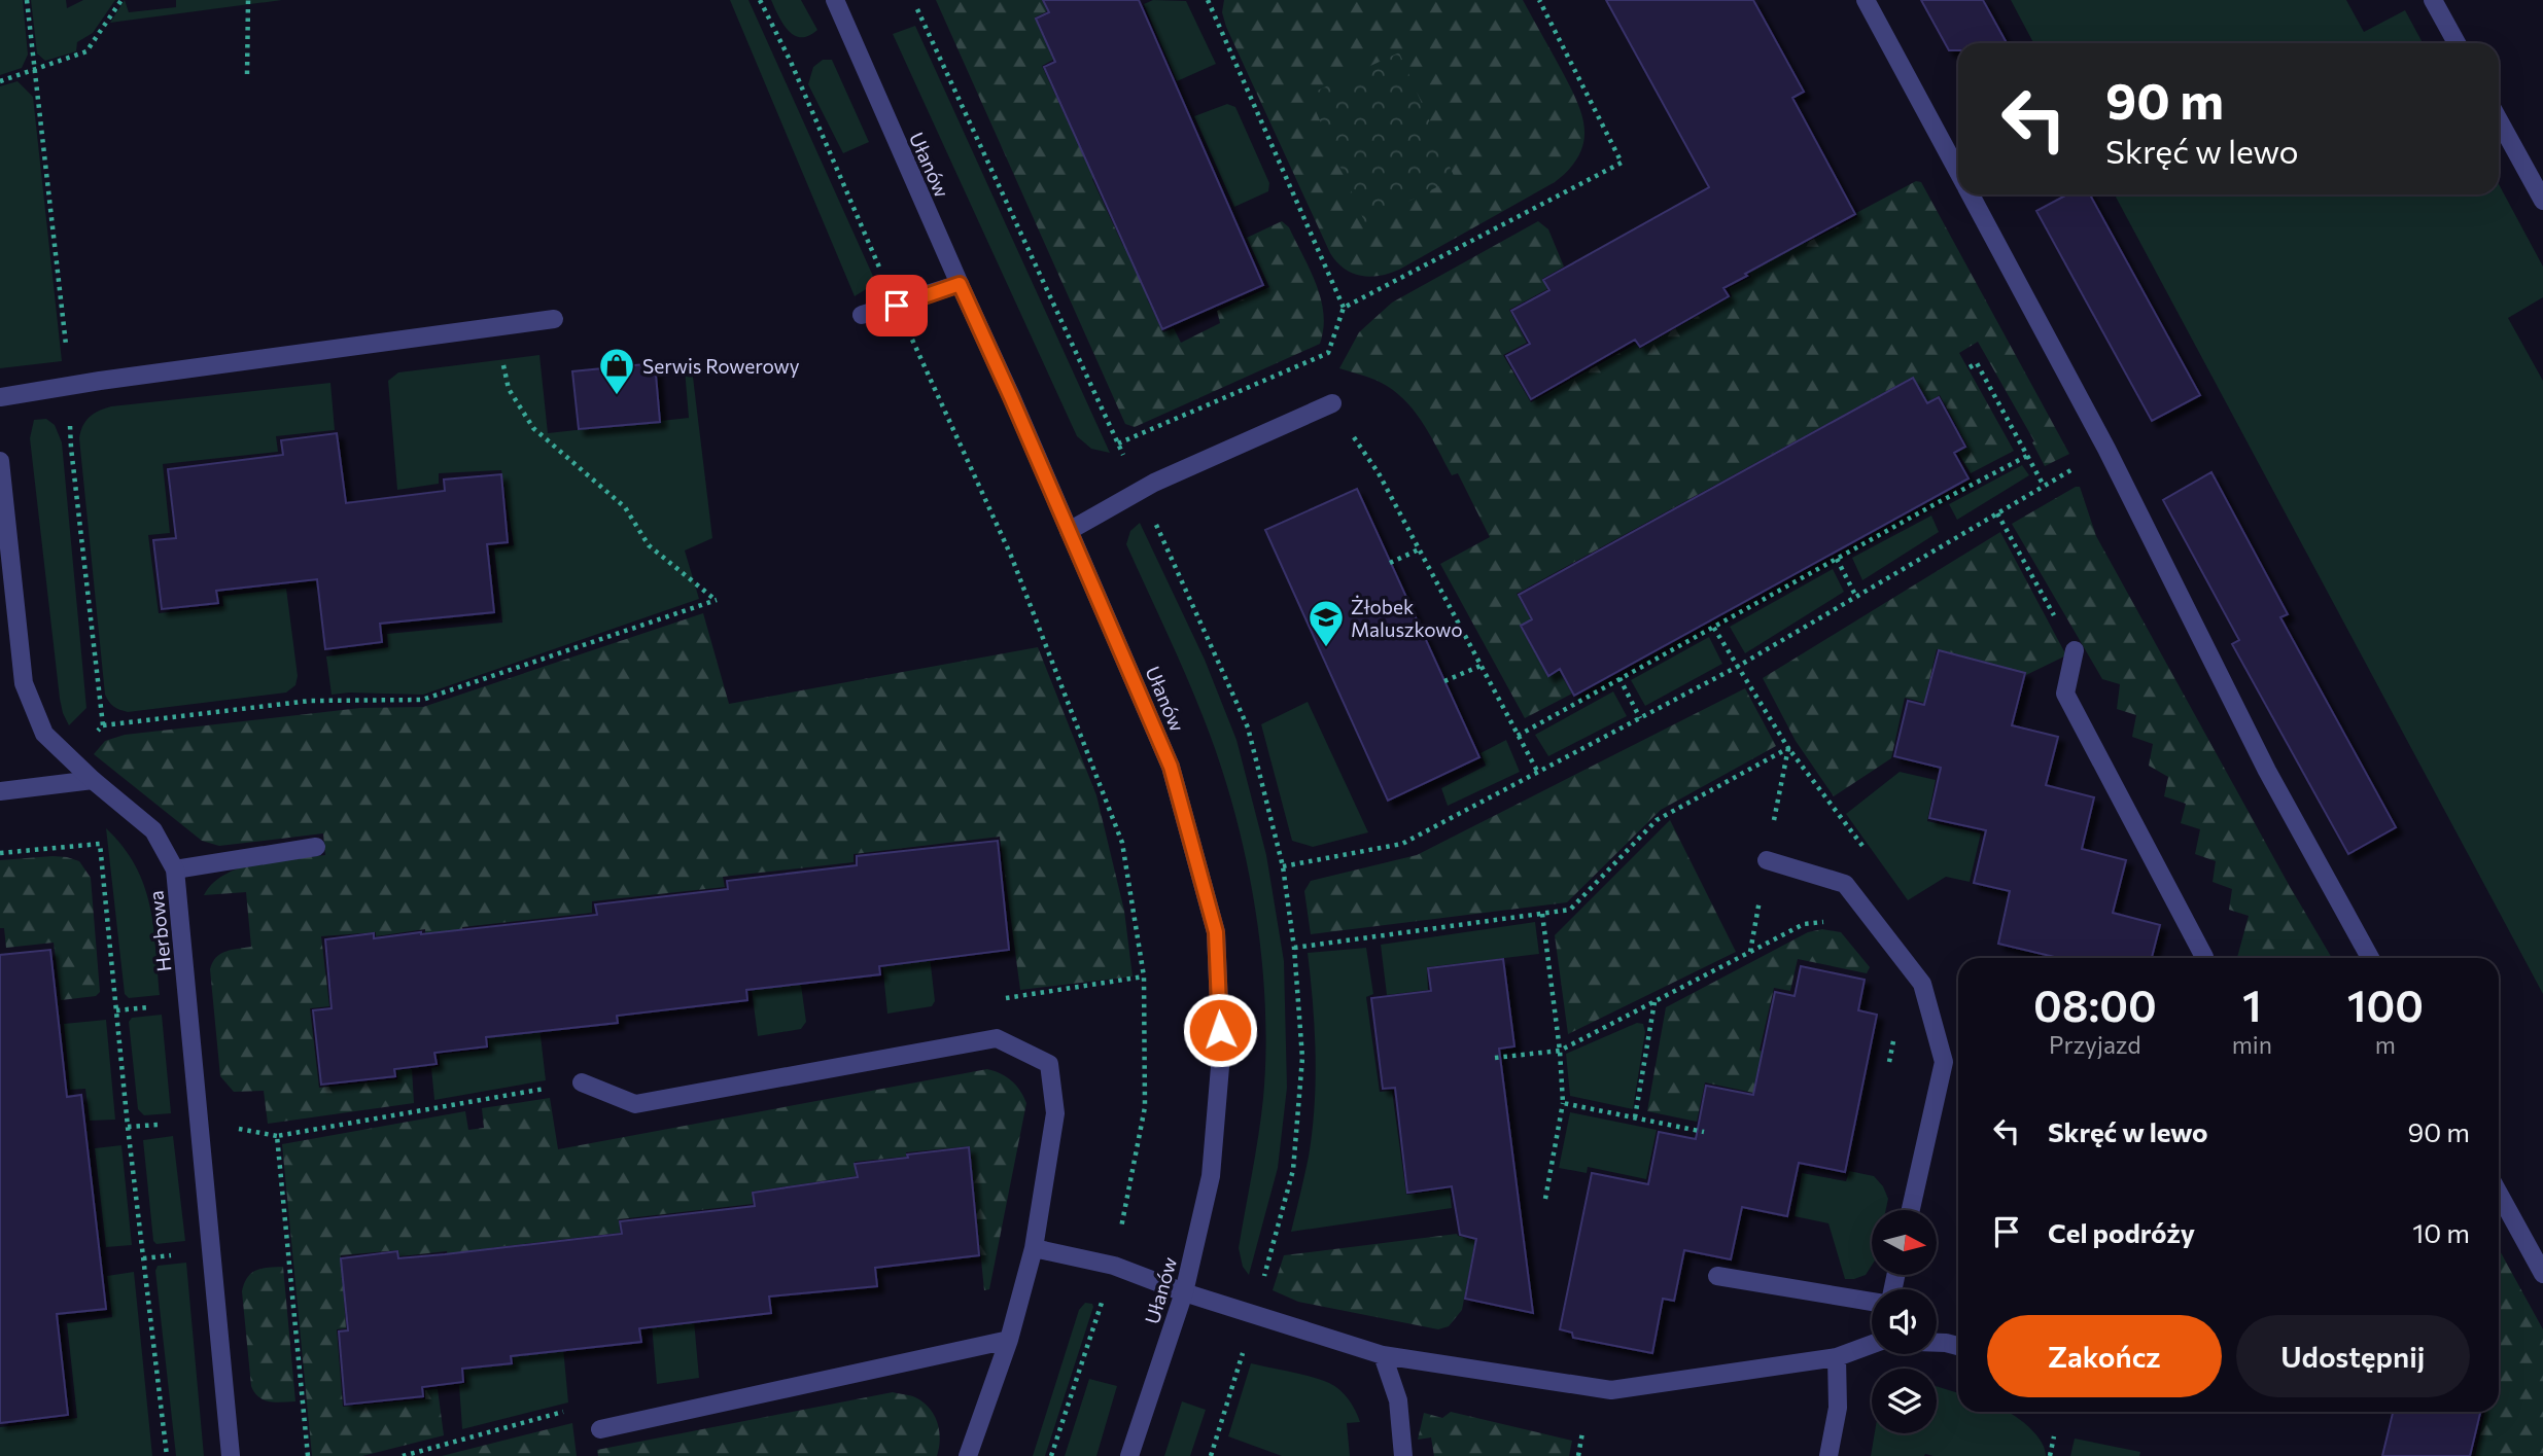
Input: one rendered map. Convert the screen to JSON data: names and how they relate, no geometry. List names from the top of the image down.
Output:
{
  "streets": {
    "street": ["Ułanów", "Herbowa"]
  },
  "places": {
    "shop": ["Serwis Rowerowy"],
    "school or university": ["Żłobek Maluszkowo"]
  },
  "north": "right",
  "page": {
    "turn": ["90 m", "Skręć w lewo"],
    "eta": [
      "08:00",
      "Przyjazd",
      "1",
      "min",
      "100",
      "m"
    ],
    "list": [
      {
        "name": "Skręć w lewo",
        "value": "90 m"
      },
      {
        "name": "Cel podróży",
        "value": "10 m"
      }
    ],
    "buttons": ["Zakończ", "Udostępnij"]
  }
}
